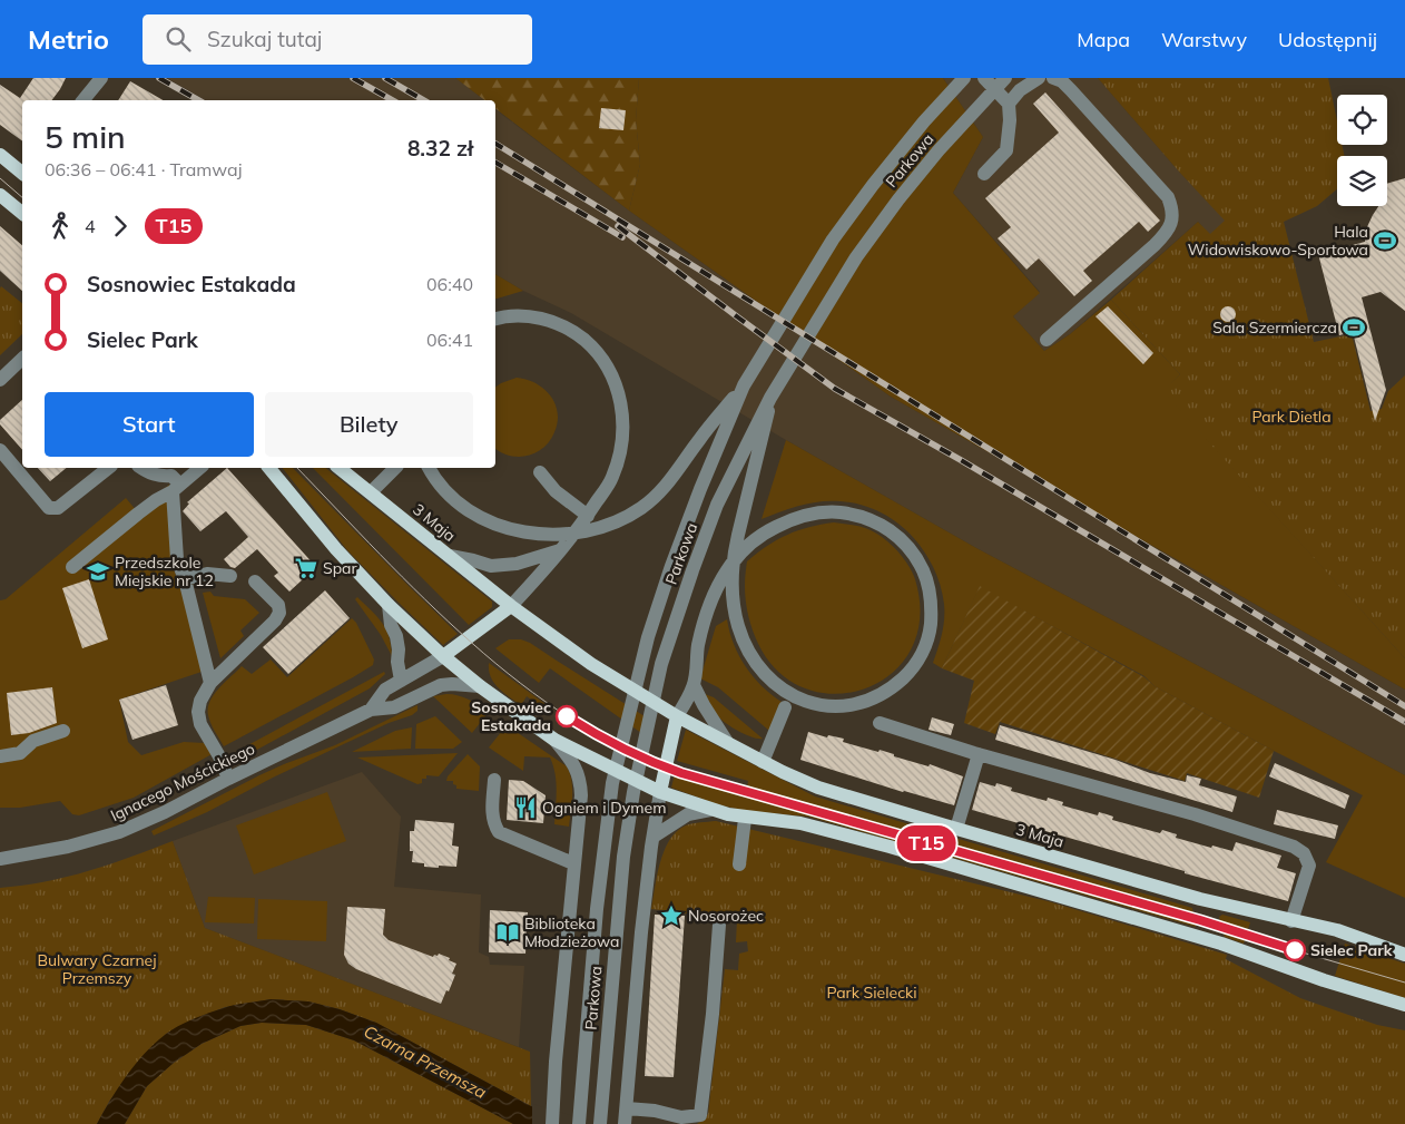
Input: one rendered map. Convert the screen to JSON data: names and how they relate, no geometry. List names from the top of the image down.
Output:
{
  "streets": {
    "main road": ["3 Maja"],
    "street": ["Parkowa", "Ignacego Mościckiego"]
  },
  "water": ["Czarna Przemsza"],
  "parks": ["Park Dietla", "Bulwary Czarnej Przemszy", "Park Sielecki"],
  "places": {
    "sports": ["Hala Widowiskowo-Sportowa", "Sala Szermiercza"],
    "supermarket": ["Spar"],
    "school or university": ["Przedszkole Miejskie nr 12"],
    "other": ["Sosnowiec Estakada", "Sielec Park"],
    "restaurant": ["Ogniem i Dymem"],
    "place": ["Nosorożec"],
    "library": ["Biblioteka Młodzieżowa"]
  },
  "lines": ["tram line T15"],
  "page": {
    "header": "Metrio",
    "search": "Szukaj tutaj",
    "nav": ["Mapa", "Warstwy", "Udostępnij"],
    "on_map": "T15",
    "heading": ["5 min", "06:36 – 06:41 · Tramwaj", "8.32 zł"],
    "legs": ["4", "T15"],
    "list": [
      {
        "name": "Sosnowiec Estakada",
        "value": "06:40"
      },
      {
        "name": "Sielec Park",
        "value": "06:41"
      }
    ],
    "buttons": ["Start", "Bilety"]
  }
}
